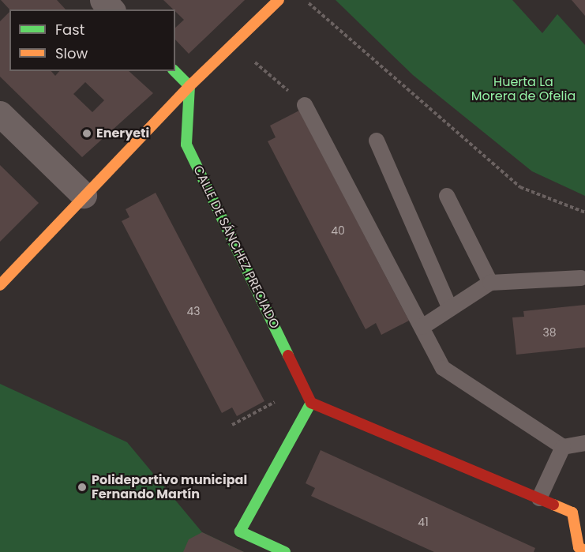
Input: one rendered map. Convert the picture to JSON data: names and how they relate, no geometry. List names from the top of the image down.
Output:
{
  "streets": {
    "street": ["CALLE DE SÁNCHEZ PRECIADO"]
  },
  "parks": ["Huerta La Morera de Ofelia"],
  "places": ["Eneryeti", "Polideportivo municipal Fernando Martín"],
  "house_numbers": [
    "40",
    "43",
    "38",
    "41"
  ],
  "legend": ["Fast", "Slow"]
}
